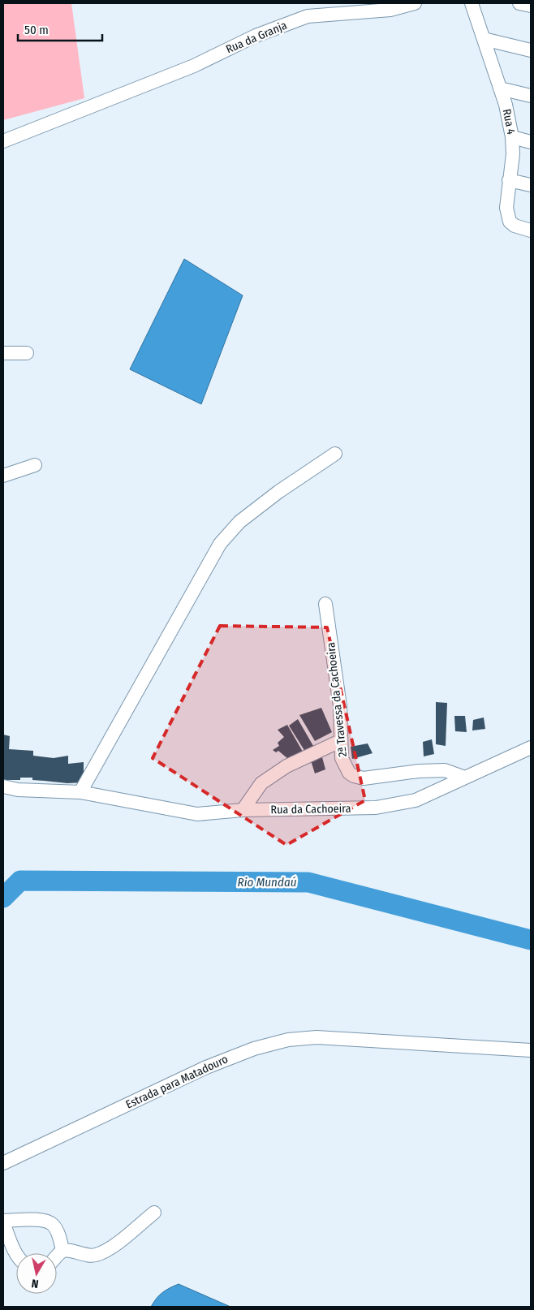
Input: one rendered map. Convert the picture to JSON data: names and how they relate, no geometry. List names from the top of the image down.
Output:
{
  "streets": {
    "street": [
      "Rua da Granja",
      "Rua 4",
      "2ª Travessa da Cachoeira",
      "Rua da Cachoeira",
      "Estrada para Matadouro"
    ]
  },
  "crossings": [
    ["2ª Travessa da Cachoeira", "Rua da Cachoeira"]
  ],
  "water": ["Rio Mundaú"],
  "scale_bar": "50 m",
  "north": "bottom"
}
